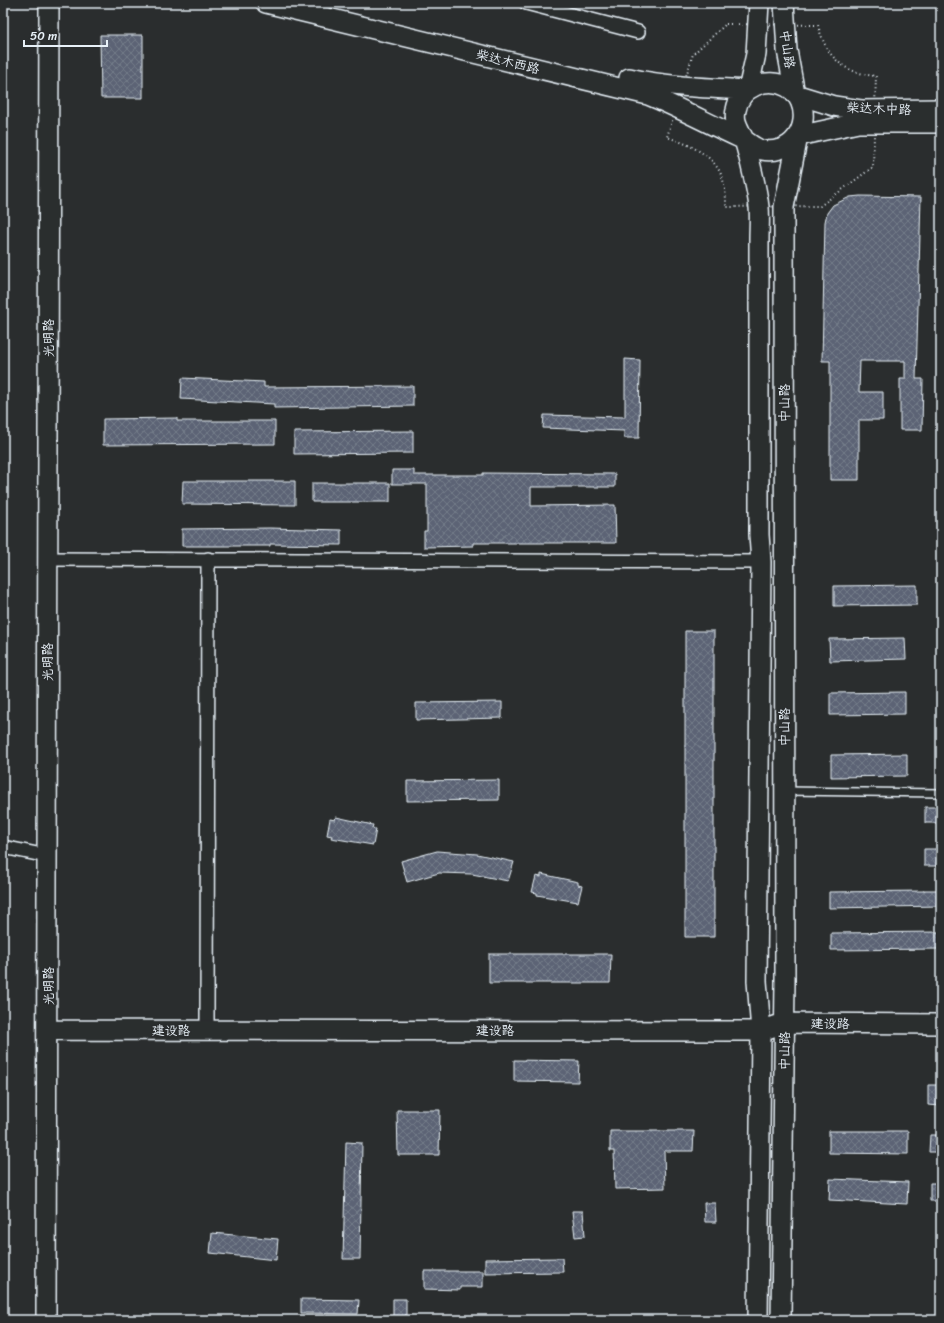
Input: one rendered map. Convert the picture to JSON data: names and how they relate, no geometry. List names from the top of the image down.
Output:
{
  "streets": {
    "main road": [
      "中山路",
      "柴达木西路",
      "柴达木中路",
      "光明路",
      "建设路"
    ]
  },
  "crossings": [
    ["中山路", "柴达木西路"],
    ["中山路", "柴达木中路"],
    ["中山路", "建设路"],
    ["柴达木西路", "柴达木中路"],
    ["光明路", "建设路"]
  ],
  "scale_bar": "50 m"
}
